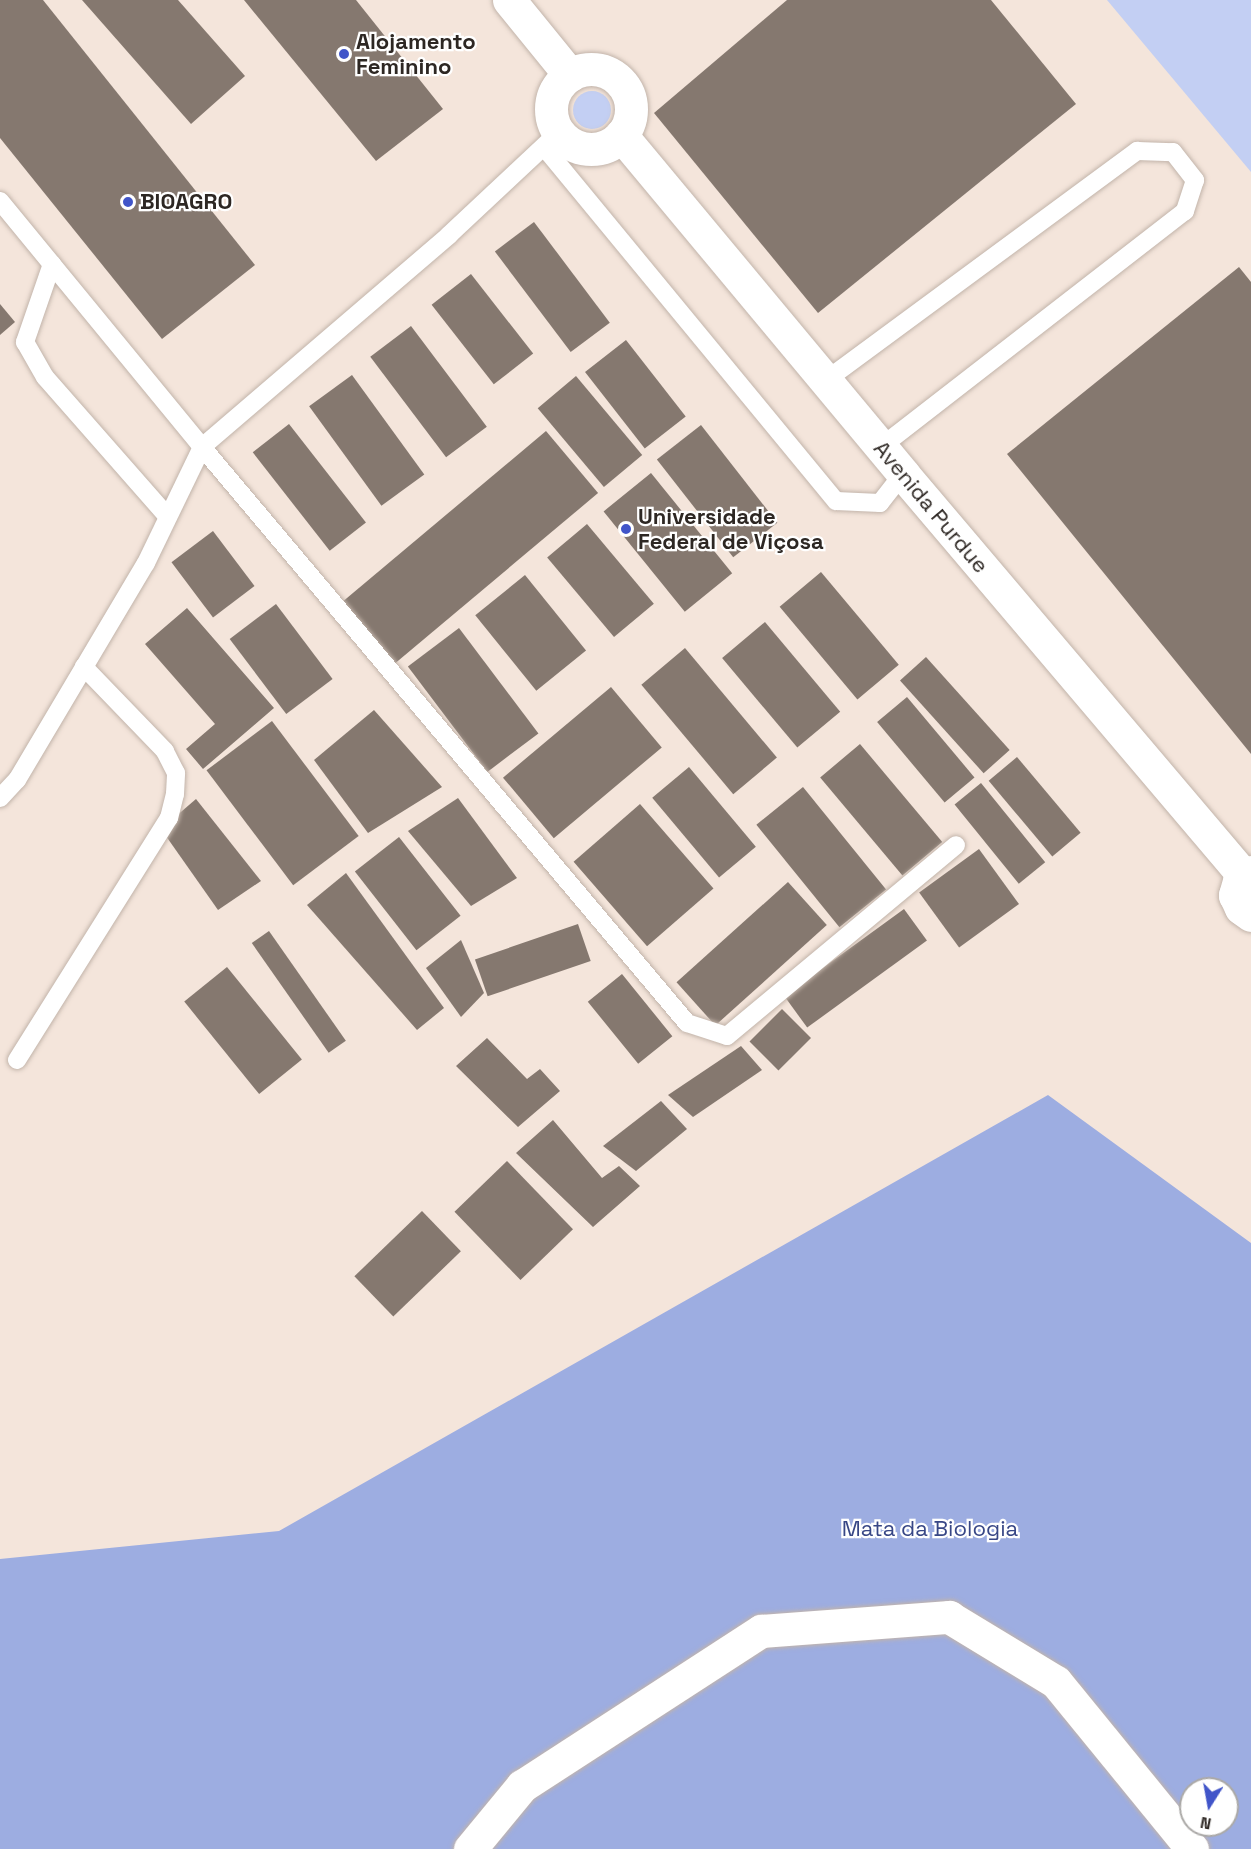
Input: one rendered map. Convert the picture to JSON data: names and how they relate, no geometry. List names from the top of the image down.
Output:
{
  "streets": {
    "street": ["Avenida Purdue"]
  },
  "parks": ["Mata da Biologia"],
  "places": ["Alojamento Feminino", "BIOAGRO", "Universidade Federal de Viçosa"],
  "north": "bottom"
}
